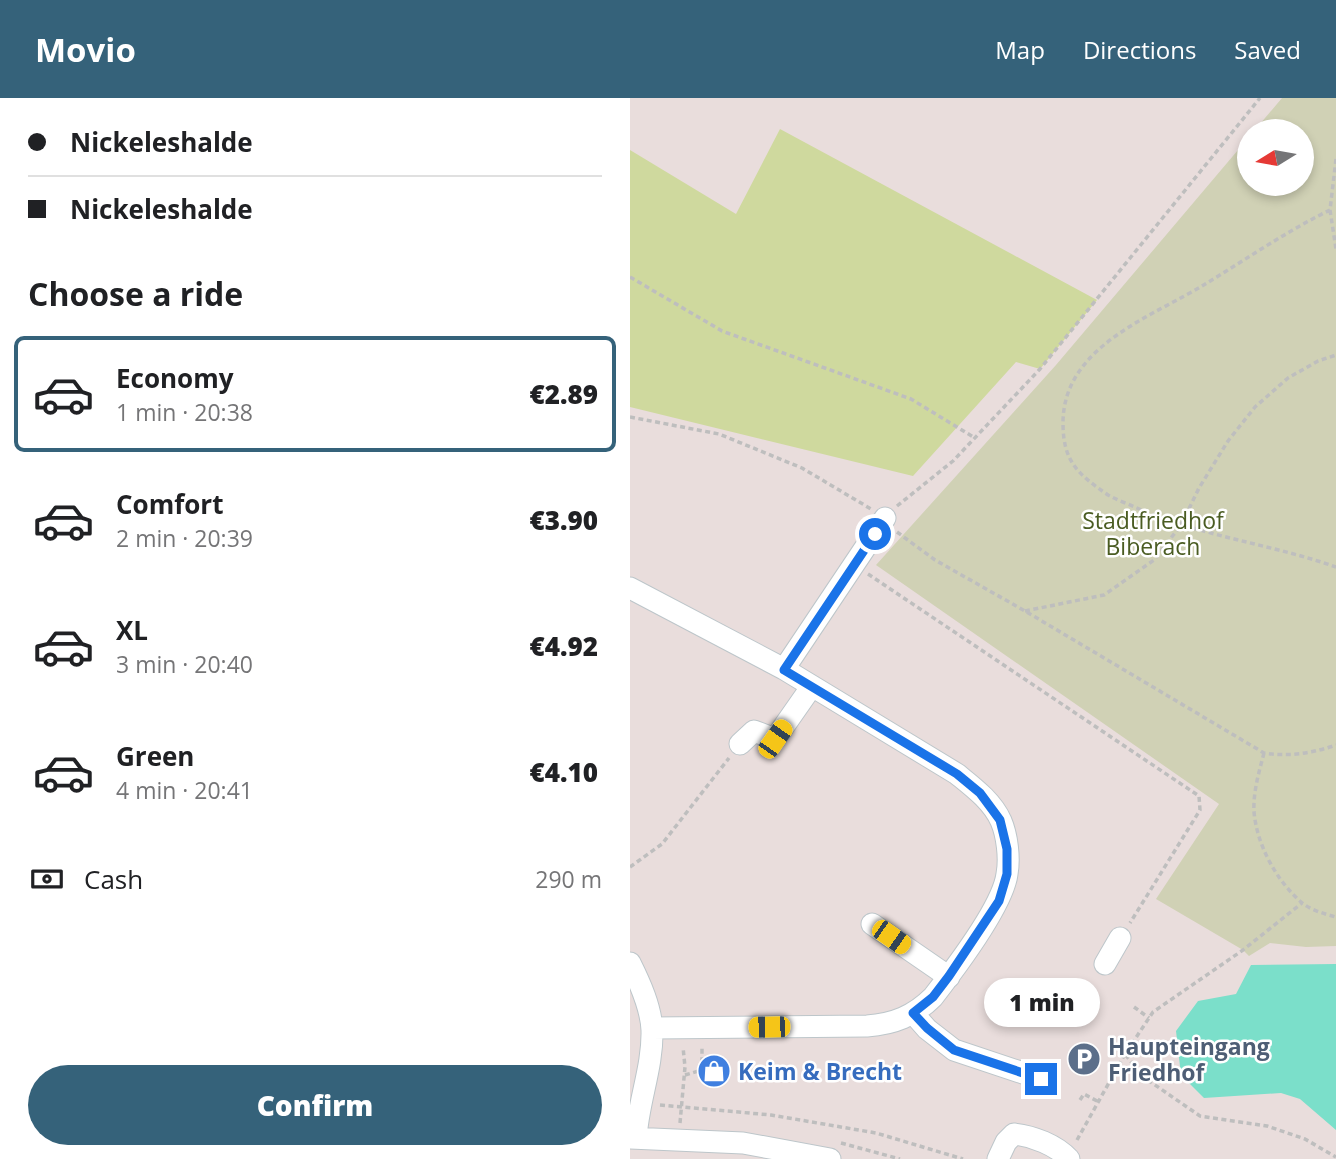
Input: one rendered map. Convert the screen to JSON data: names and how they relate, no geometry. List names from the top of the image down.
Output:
{
  "parks": ["Stadtfriedhof Biberach"],
  "places": {
    "parking": ["Haupteingang Friedhof"],
    "shop": ["Keim & Brecht"]
  },
  "north": "left",
  "page": {
    "header": "Movio",
    "nav": ["Map", "Directions", "Saved"],
    "banner": ["Nickeleshalde", "Nickeleshalde"],
    "heading": "Choose a ride",
    "list": [
      {
        "name": "Economy",
        "note": "1 min · 20:38",
        "value": "€2.89"
      },
      {
        "name": "Comfort",
        "note": "2 min · 20:39",
        "value": "€3.90"
      },
      {
        "name": "XL",
        "note": "3 min · 20:40",
        "value": "€4.92"
      },
      {
        "name": "Green",
        "note": "4 min · 20:41",
        "value": "€4.10"
      }
    ],
    "pay": ["Cash", "290 m"],
    "bubble": "1 min",
    "buttons": "Confirm"
  }
}
